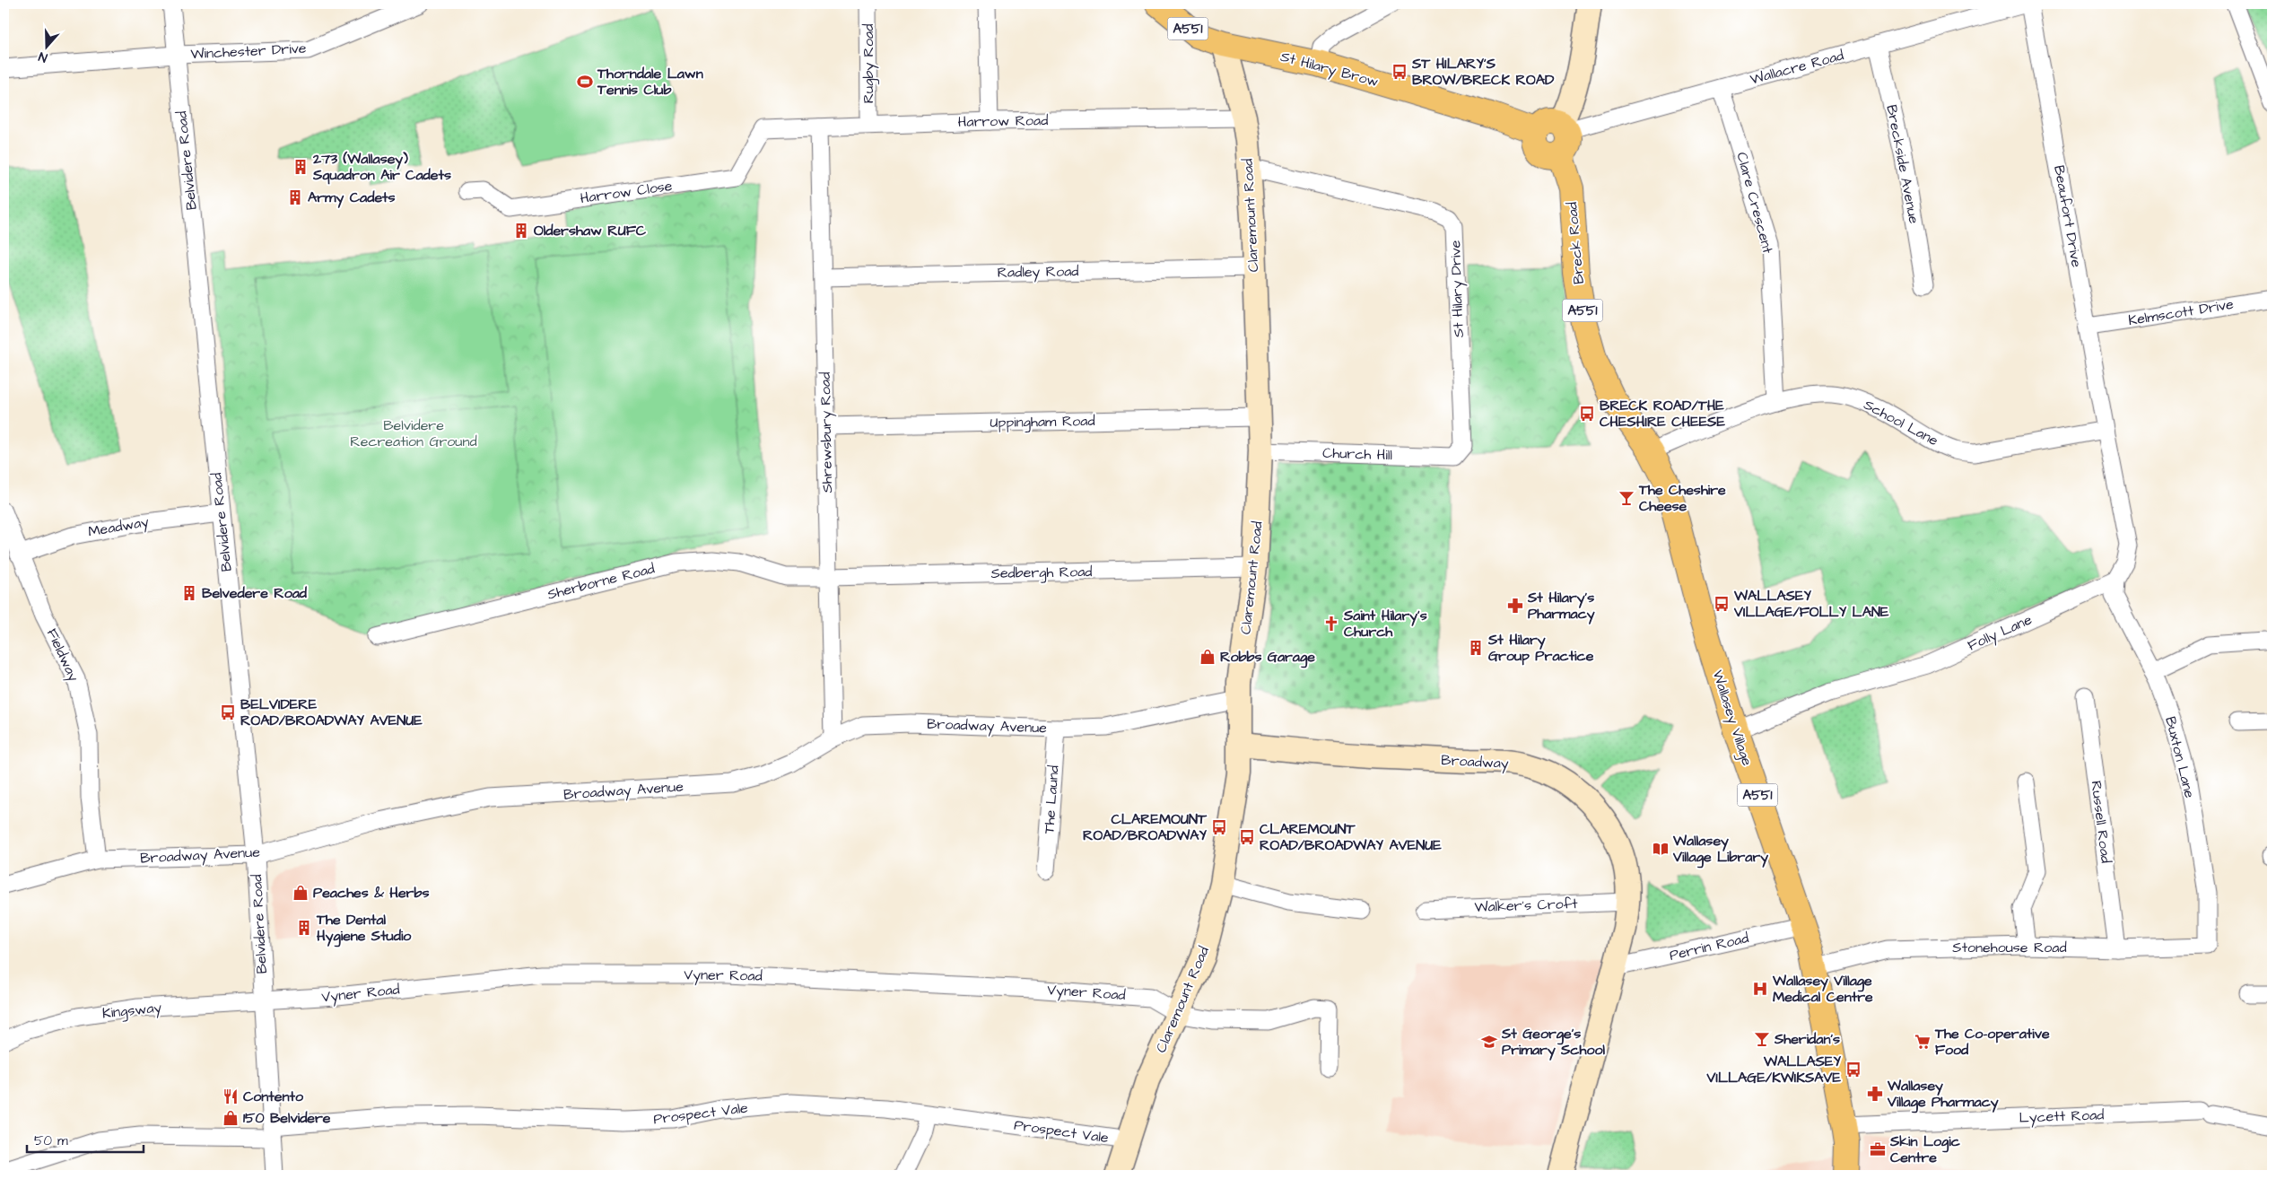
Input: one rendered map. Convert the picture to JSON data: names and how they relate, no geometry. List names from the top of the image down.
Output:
{
  "streets": {
    "main road": [
      "A551",
      "St Hilary Brow",
      "Breck Road",
      "Wallasey Village"
    ],
    "street": [
      "Winchester Drive",
      "Rugby Road",
      "Wallacre Road",
      "Harrow Road",
      "Belvidere Road",
      "Breckside Avenue",
      "Harrow Close",
      "Clare Crescent",
      "Claremount Road",
      "Beaufort Drive",
      "Radley Road",
      "St Hilary Drive",
      "Kelmscott Drive",
      "Uppingham Road",
      "School Lane",
      "Shrewsbury Road",
      "Church Hill",
      "Meadway",
      "Sedbergh Road",
      "Sherborne Road",
      "Folly Lane",
      "Fieldway",
      "Broadway Avenue",
      "Buxton Lane",
      "Broadway",
      "The Laund",
      "Russell Road",
      "Walker's Croft",
      "Perrin Road",
      "Stonehouse Road",
      "Vyner Road",
      "Kingsway",
      "Prospect Vale",
      "Lycett Road"
    ]
  },
  "crossings": [
    ["A551", "St Hilary Brow"],
    ["A551", "Claremount Road"],
    ["Winchester Drive", "Belvidere Road"],
    ["Rugby Road", "Harrow Road"],
    ["Wallacre Road", "St Hilary Brow"],
    ["Wallacre Road", "Breckside Avenue"],
    ["Wallacre Road", "Clare Crescent"],
    ["Wallacre Road", "Beaufort Drive"],
    ["Wallacre Road", "Breck Road"],
    ["St Hilary Brow", "Claremount Road"],
    ["St Hilary Brow", "Breck Road"],
    ["Harrow Road", "Harrow Close"],
    ["Harrow Road", "Claremount Road"],
    ["Harrow Road", "Shrewsbury Road"],
    ["Belvidere Road", "Meadway"],
    ["Belvidere Road", "Broadway Avenue"],
    ["Belvidere Road", "Vyner Road"],
    ["Belvidere Road", "Kingsway"],
    ["Belvidere Road", "Prospect Vale"],
    ["Clare Crescent", "School Lane"],
    ["Claremount Road", "Radley Road"],
    ["Claremount Road", "St Hilary Drive"],
    ["Claremount Road", "Uppingham Road"],
    ["Claremount Road", "Church Hill"],
    ["Claremount Road", "Sedbergh Road"],
    ["Claremount Road", "Broadway Avenue"],
    ["Claremount Road", "Broadway"],
    ["Claremount Road", "Vyner Road"],
    ["Claremount Road", "Prospect Vale"],
    ["Beaufort Drive", "Kelmscott Drive"],
    ["Beaufort Drive", "School Lane"],
    ["Breck Road", "School Lane"],
    ["Breck Road", "Wallasey Village"],
    ["Radley Road", "Shrewsbury Road"],
    ["St Hilary Drive", "Church Hill"],
    ["Uppingham Road", "Shrewsbury Road"],
    ["School Lane", "Wallasey Village"],
    ["Shrewsbury Road", "Sedbergh Road"],
    ["Shrewsbury Road", "Sherborne Road"],
    ["Shrewsbury Road", "Broadway Avenue"],
    ["Meadway", "Fieldway"],
    ["Sedbergh Road", "Sherborne Road"],
    ["Folly Lane", "Wallasey Village"],
    ["Folly Lane", "Buxton Lane"],
    ["Fieldway", "Broadway Avenue"],
    ["Wallasey Village", "Perrin Road"],
    ["Wallasey Village", "Stonehouse Road"],
    ["Wallasey Village", "Lycett Road"],
    ["Broadway Avenue", "The Laund"],
    ["Buxton Lane", "Stonehouse Road"],
    ["Broadway", "Walker's Croft"],
    ["Broadway", "Perrin Road"],
    ["Russell Road", "Stonehouse Road"],
    ["Vyner Road", "Kingsway"]
  ],
  "parks": ["Belvidere Recreation Ground"],
  "places": {
    "bus stop": [
      "ST HILARY'S BROW/BRECK ROAD",
      "BRECK ROAD/THE CHESHIRE CHEESE",
      "WALLASEY VILLAGE/FOLLY LANE",
      "BELVIDERE ROAD/BROADWAY AVENUE",
      "CLAREMOUNT ROAD/BROADWAY",
      "CLAREMOUNT ROAD/BROADWAY AVENUE",
      "WALLASEY VILLAGE/KWIKSAVE"
    ],
    "sports": ["Thorndale Lawn Tennis Club"],
    "building": [
      "273 (Wallasey) Squadron Air Cadets",
      "Army Cadets",
      "Oldershaw RUFC",
      "Belvedere Road",
      "St Hilary Group Practice",
      "The Dental Hygiene Studio"
    ],
    "bar": ["The Cheshire Cheese", "Sheridan's"],
    "pharmacy": ["St Hilary's Pharmacy", "Wallasey Village Pharmacy"],
    "church": ["Saint Hilary's Church"],
    "shop": ["Robbs Garage", "Peaches & Herbs", "150 Belvidere"],
    "library": ["Wallasey Village Library"],
    "hospital": ["Wallasey Village Medical Centre"],
    "school or university": ["St George's Primary School"],
    "supermarket": ["The Co-operative Food"],
    "restaurant": ["Contento"],
    "office": ["Skin Logic Centre"]
  },
  "scale_bar": "50 m",
  "north": "bottom"
}
